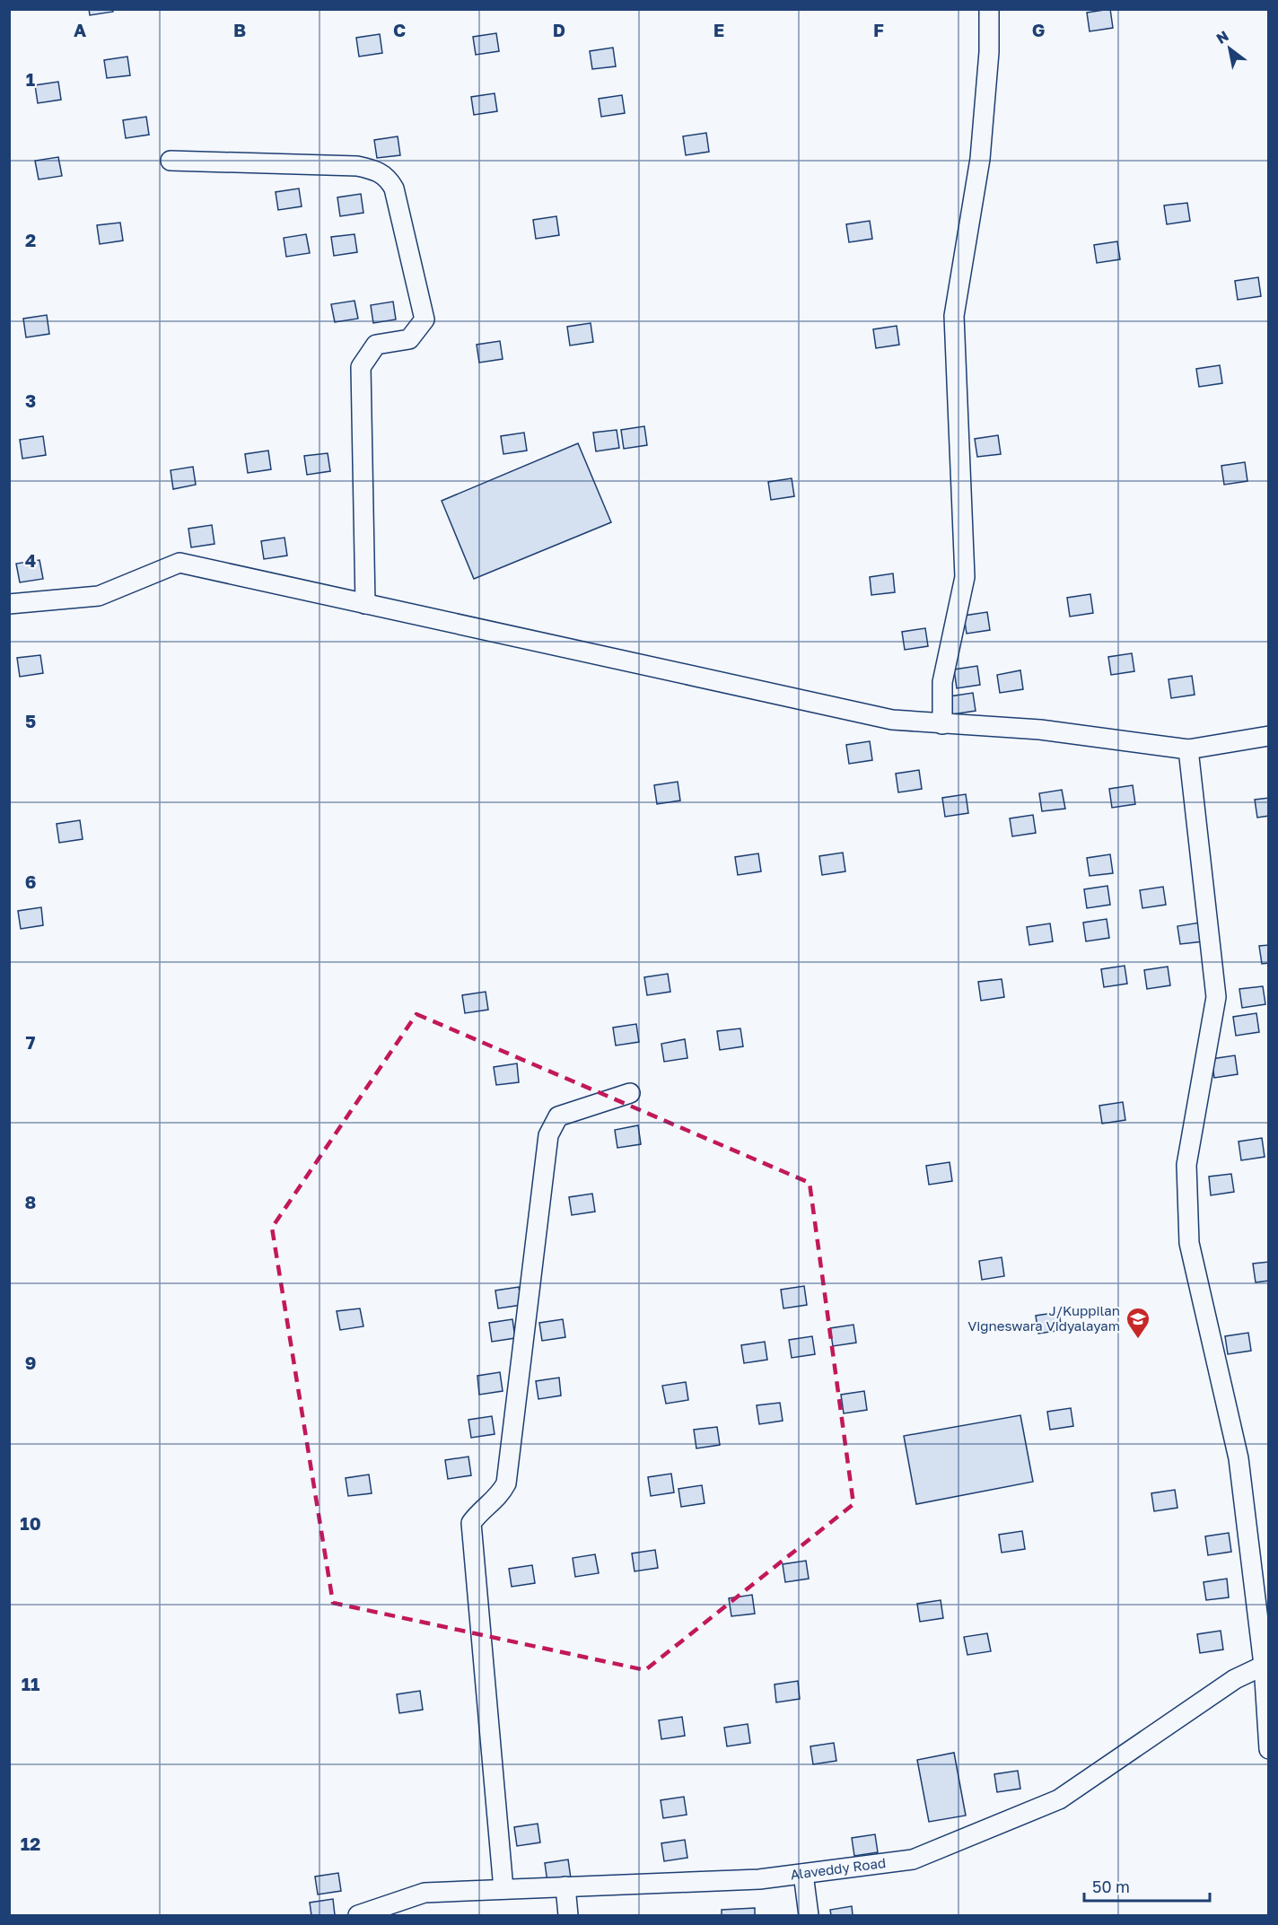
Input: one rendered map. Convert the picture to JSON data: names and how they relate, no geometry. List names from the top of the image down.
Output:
{
  "streets": {
    "street": ["Alaveddy Road"]
  },
  "places": {
    "school or university": ["J/Kuppilan Vigneswara Vidyalayam"]
  },
  "scale_bar": "50 m",
  "north": "top left",
  "grid": {
    "columns": [
      "A",
      "B",
      "C",
      "D",
      "E",
      "F",
      "G"
    ],
    "rows": [
      "1",
      "2",
      "3",
      "4",
      "5",
      "6",
      "7",
      "8",
      "9",
      "10",
      "11",
      "12"
    ]
  }
}
